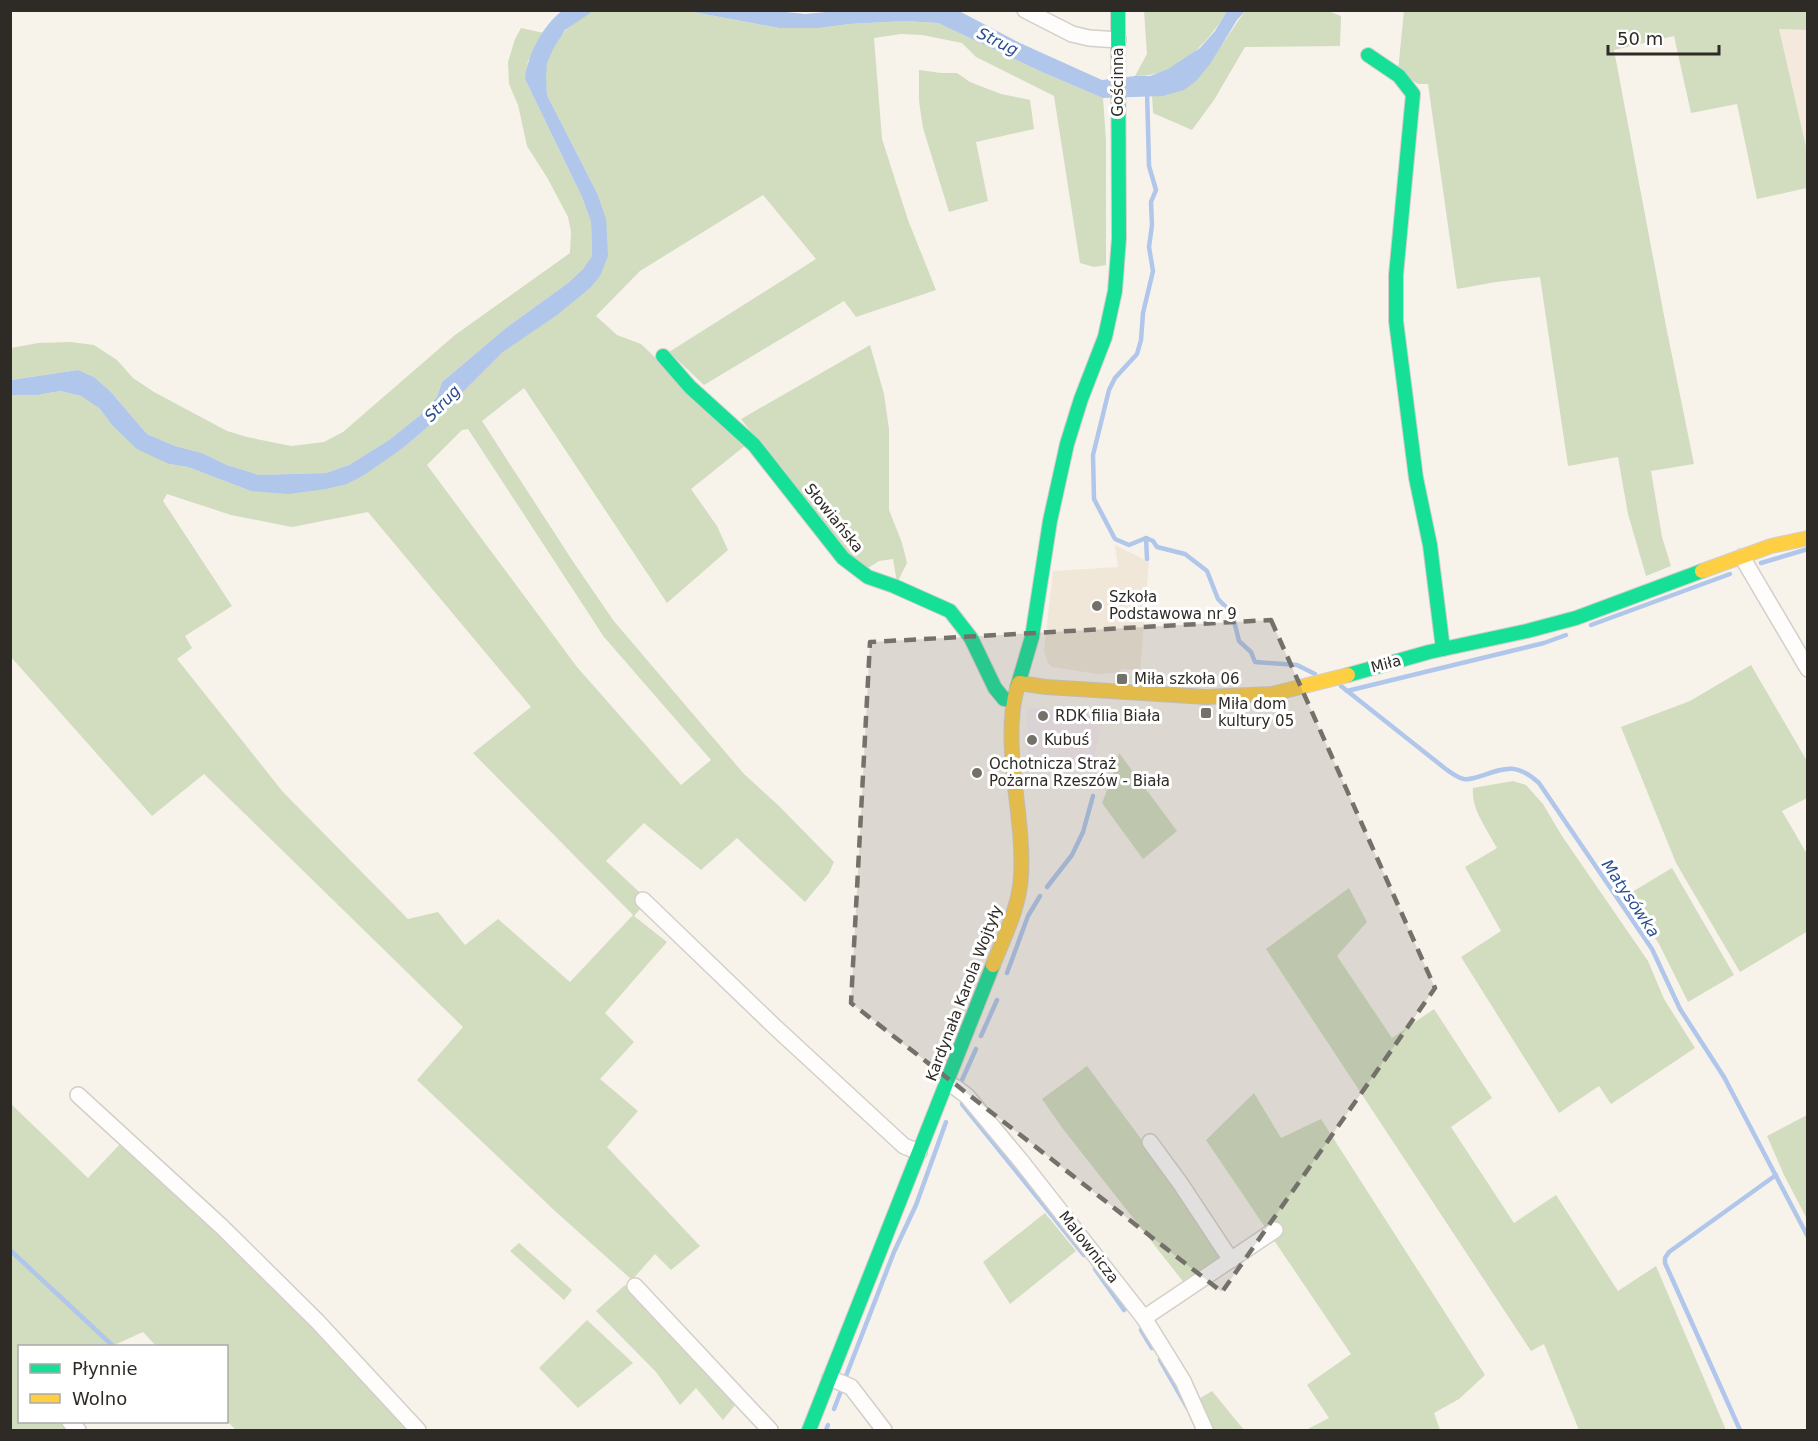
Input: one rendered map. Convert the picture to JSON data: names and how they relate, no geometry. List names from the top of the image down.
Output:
{
  "streets": {
    "street": [
      "Gościnna",
      "Słowiańska",
      "Miła",
      "Kardynała Karola Wojtyły",
      "Malownicza"
    ]
  },
  "crossings": [
    ["Gościnna", "Kardynała Karola Wojtyły"],
    ["Słowiańska", "Kardynała Karola Wojtyły"],
    ["Miła", "Kardynała Karola Wojtyły"],
    ["Kardynała Karola Wojtyły", "Malownicza"]
  ],
  "water": ["Strug", "Matysówka"],
  "places": {
    "other": [
      "Szkoła Podstawowa nr 9",
      "RDK filia Biała",
      "Kubuś",
      "Ochotnicza Straż Pożarna Rzeszów - Biała"
    ],
    "transit": ["Miła szkoła 06", "Miła dom kultury 05"]
  },
  "legend": ["Płynnie", "Wolno"],
  "scale_bar": "50 m"
}
